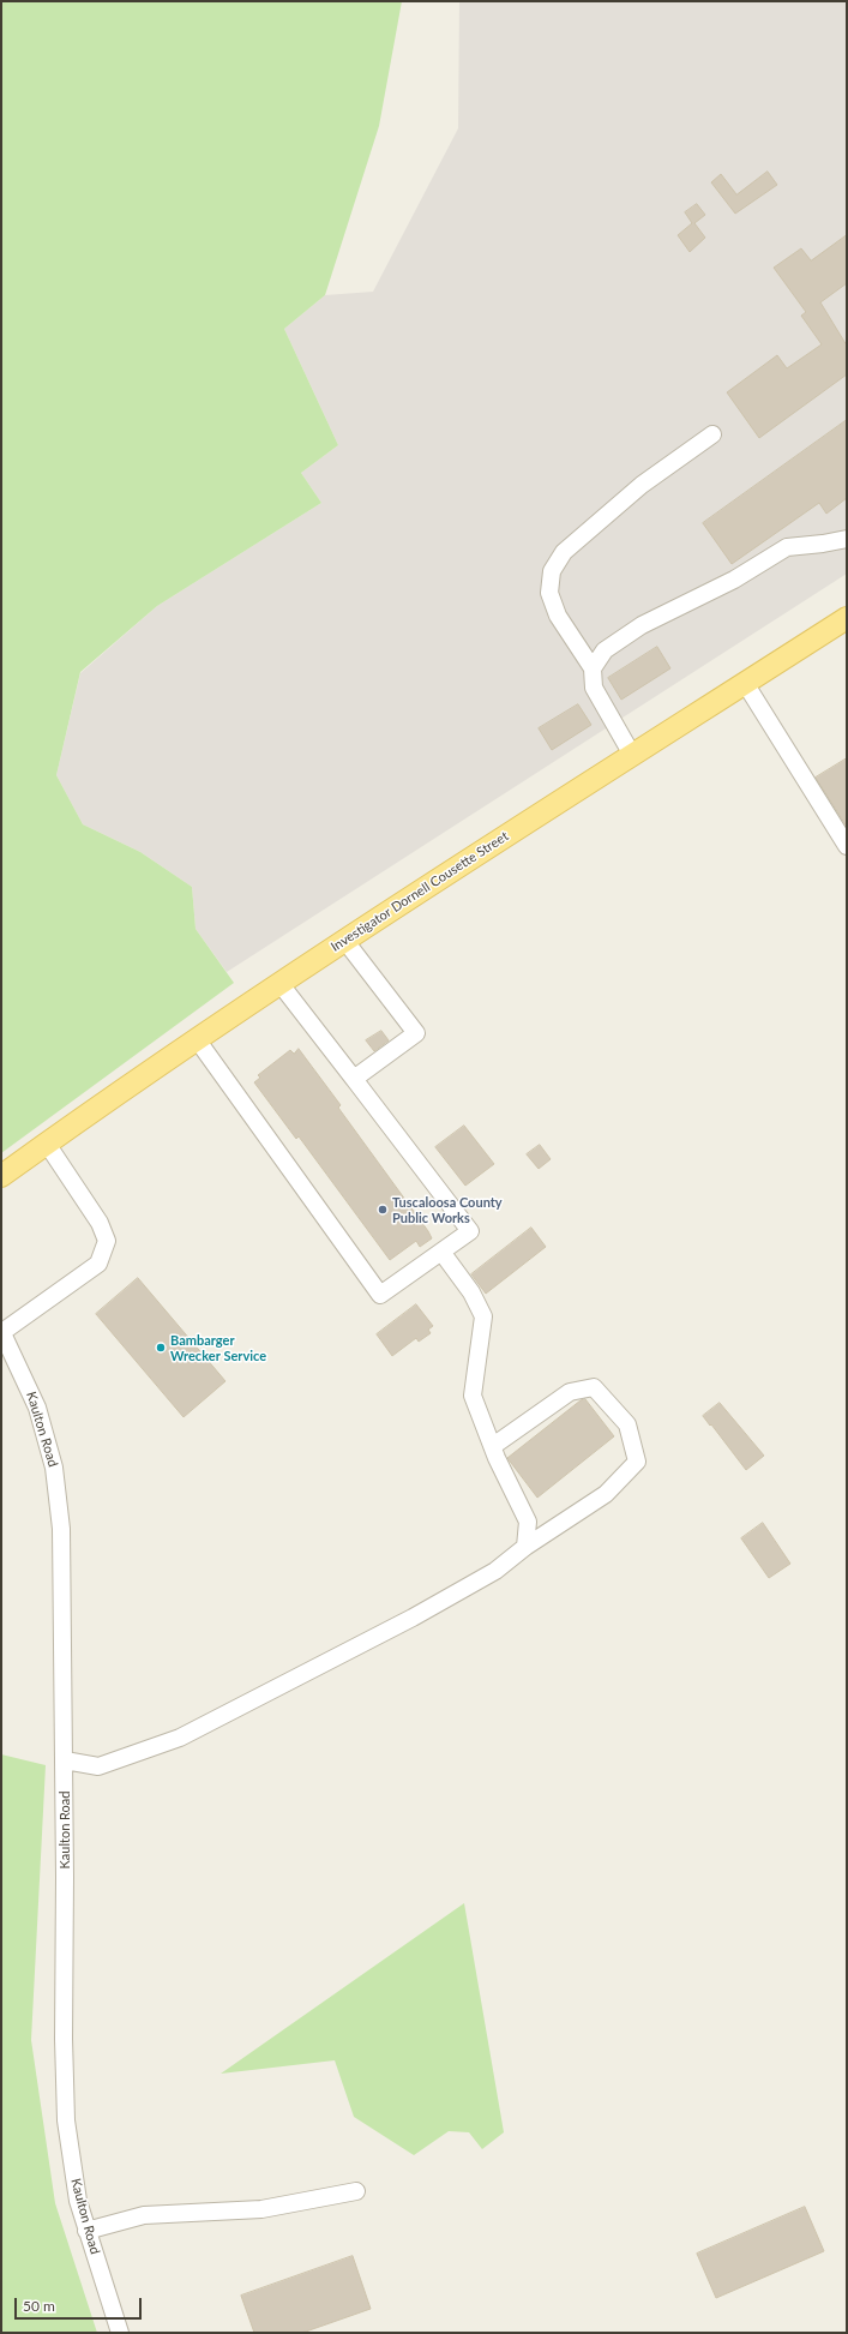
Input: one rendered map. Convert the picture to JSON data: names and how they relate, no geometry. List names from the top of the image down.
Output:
{
  "streets": {
    "main road": ["Investigator Dornell Cousette Street"],
    "street": ["Kaulton Road"]
  },
  "places": ["Tuscaloosa County Public Works", "Bambarger Wrecker Service"],
  "scale_bar": "50 m"
}
